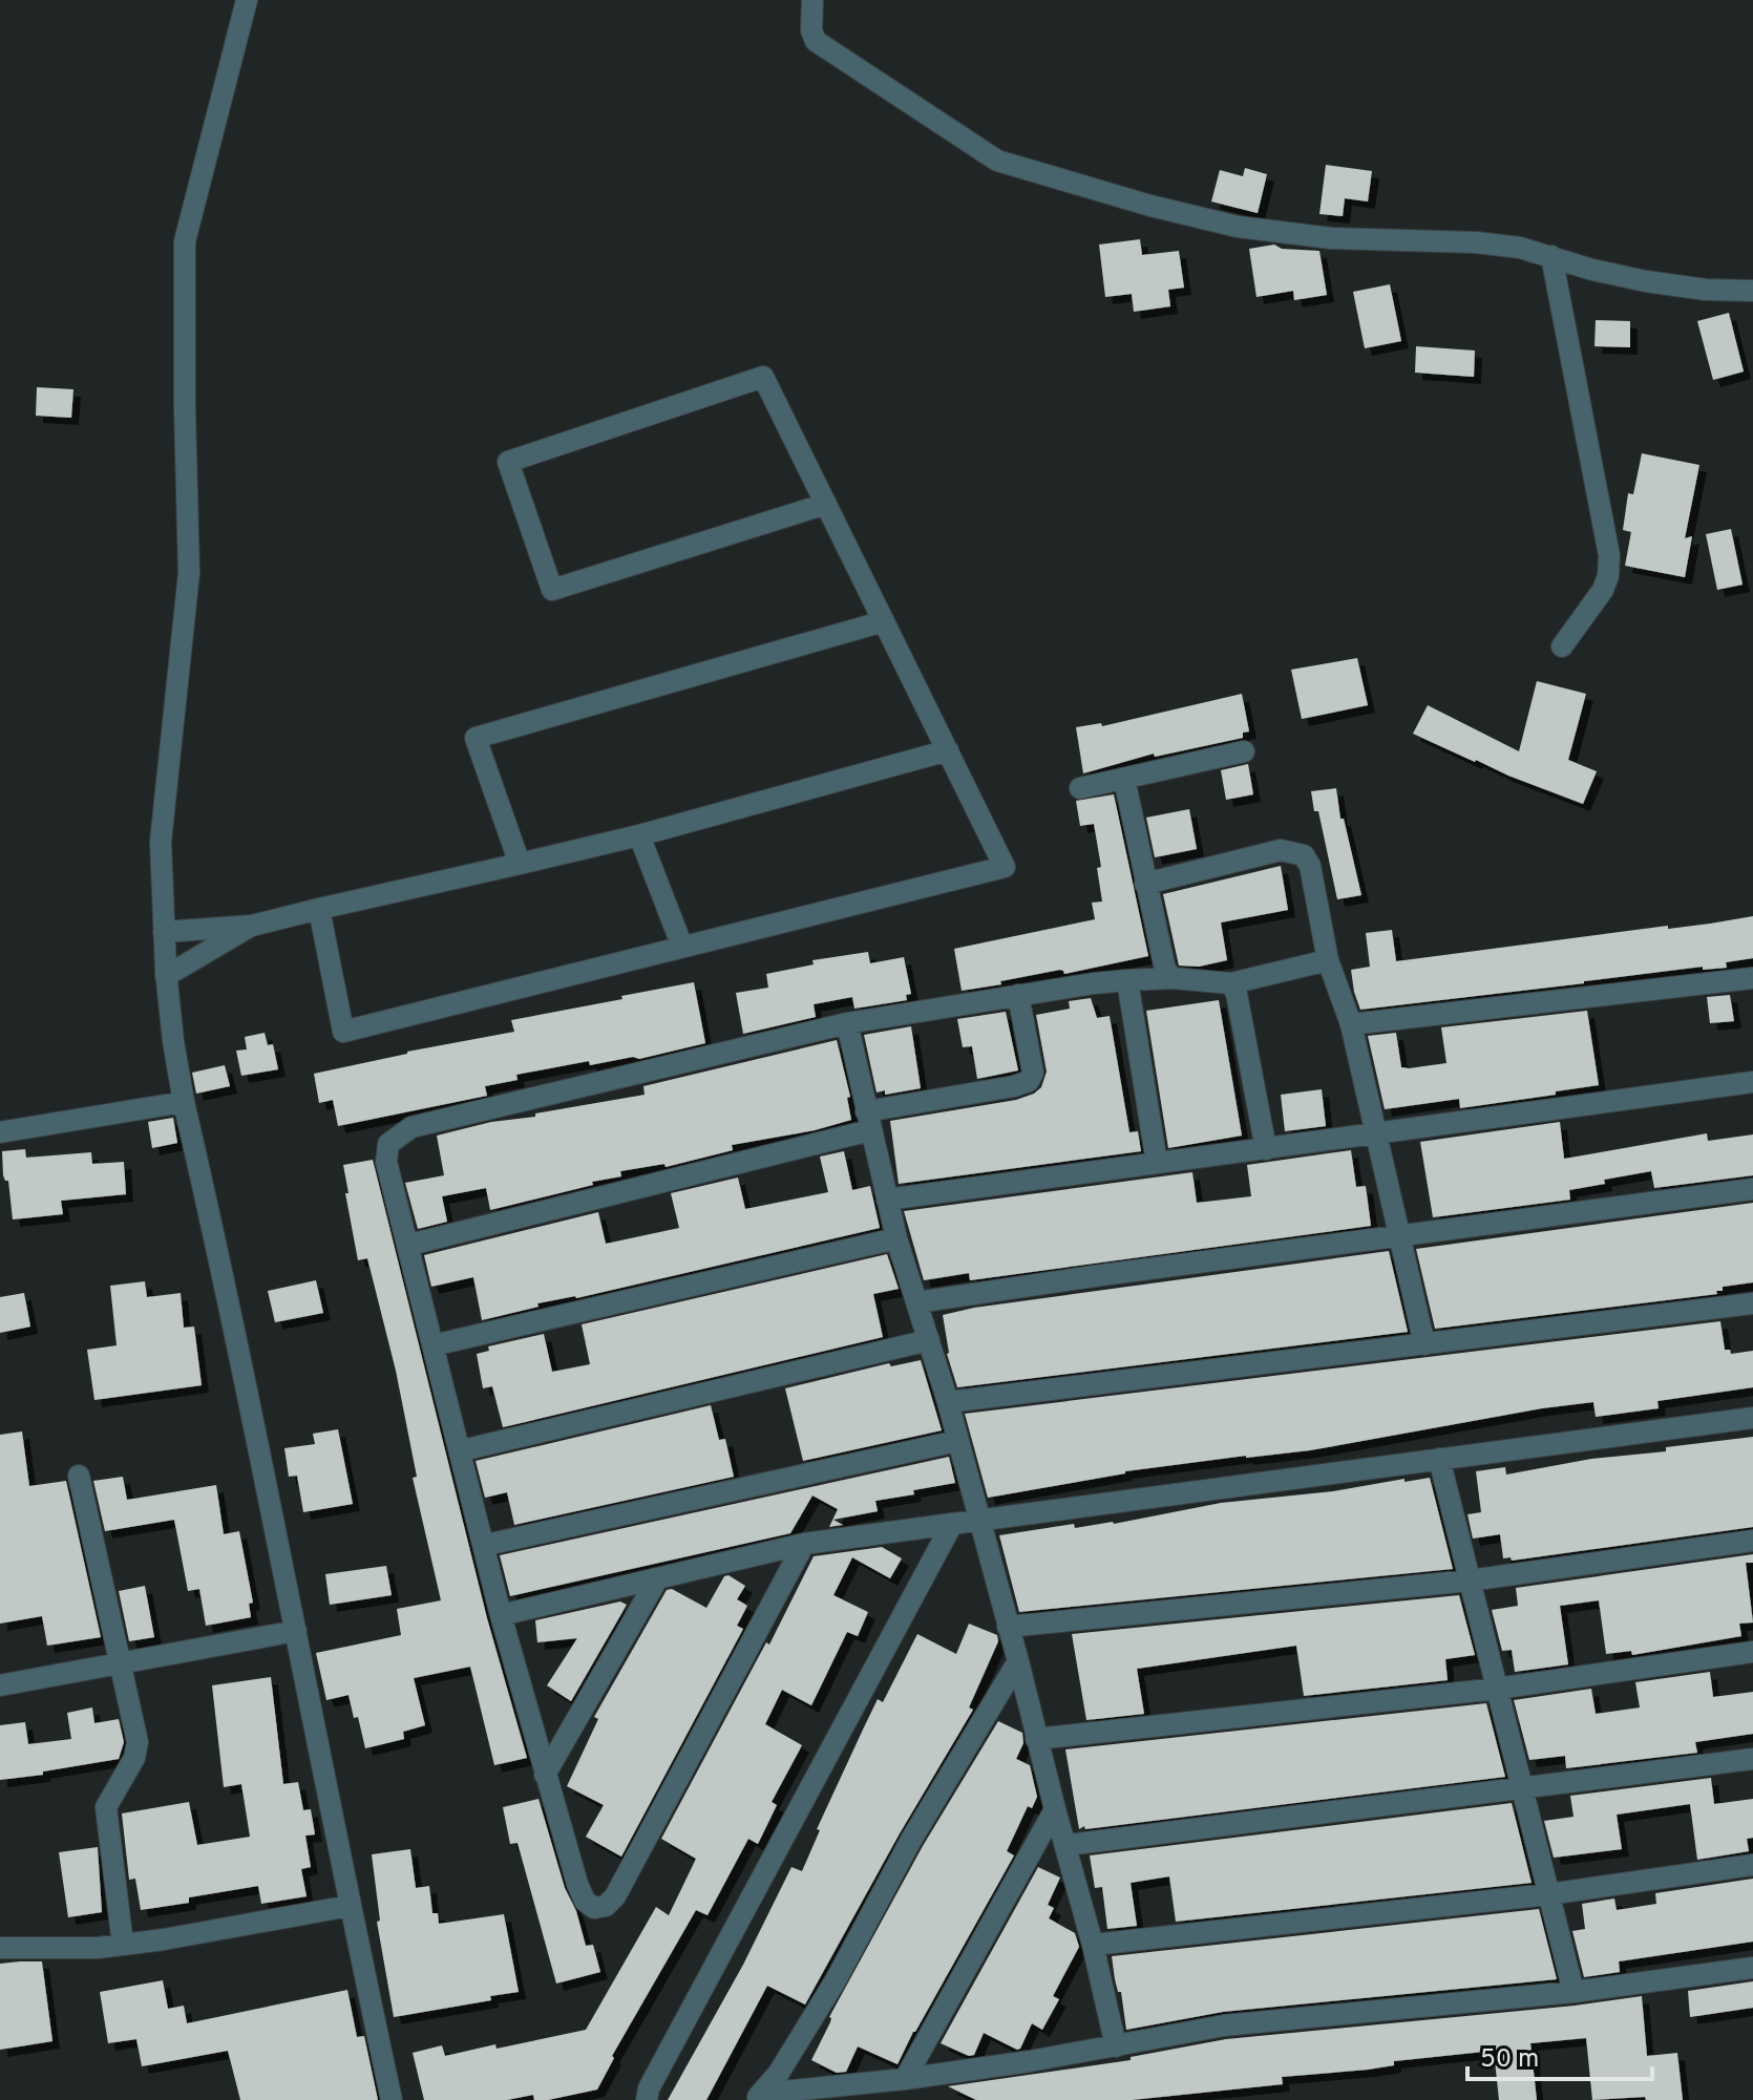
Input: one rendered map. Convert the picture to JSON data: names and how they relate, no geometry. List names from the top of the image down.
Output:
{
  "scale_bar": "50 m"
}
